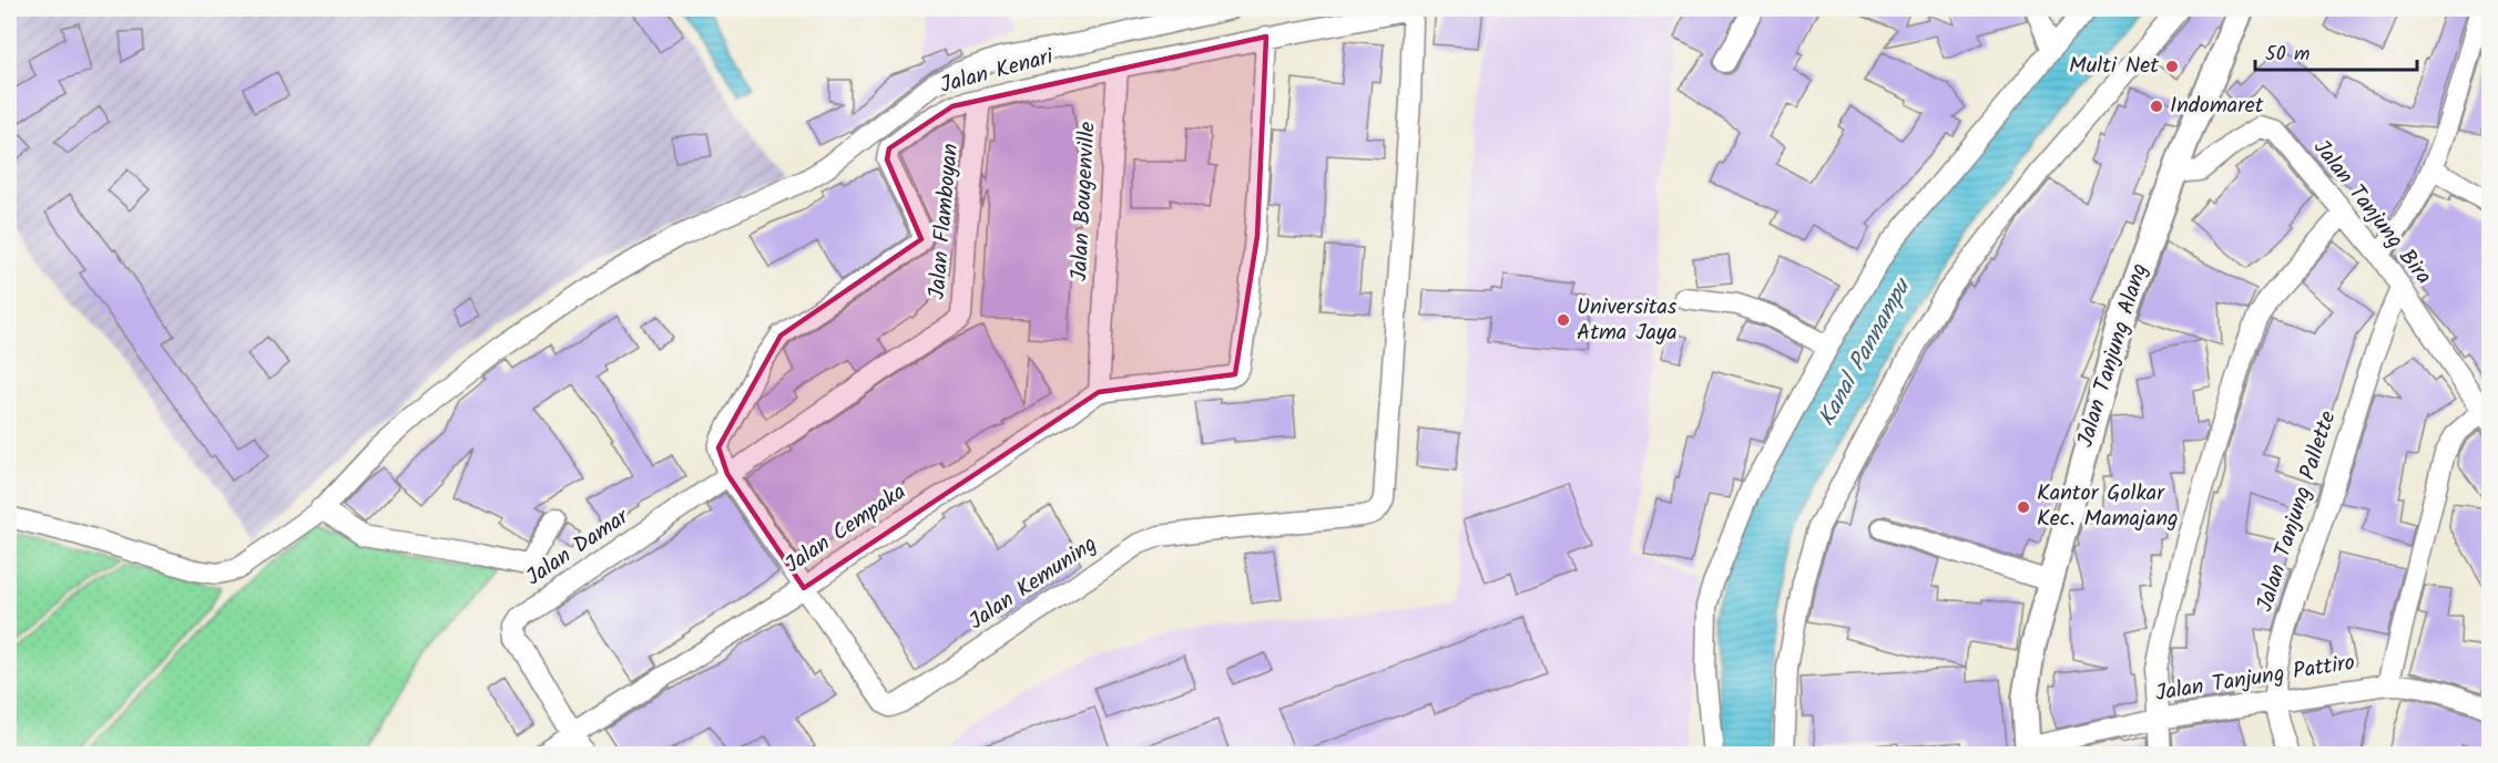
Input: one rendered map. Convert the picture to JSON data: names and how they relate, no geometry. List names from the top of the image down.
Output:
{
  "streets": {
    "street": [
      "Jalan Kenari",
      "Jalan Bougenville",
      "Jalan Tanjung Bira",
      "Jalan Flamboyan",
      "Jalan Tanjung Alang",
      "Jalan Tanjung Pallette",
      "Jalan Cempaka",
      "Jalan Damar",
      "Jalan Kemuning",
      "Jalan Tanjung Pattiro"
    ]
  },
  "crossings": [
    ["Jalan Kenari", "Jalan Bougenville"],
    ["Jalan Kenari", "Jalan Flamboyan"],
    ["Jalan Kenari", "Jalan Cempaka"],
    ["Jalan Kenari", "Jalan Damar"],
    ["Jalan Kenari", "Jalan Kemuning"],
    ["Jalan Bougenville", "Jalan Cempaka"],
    ["Jalan Tanjung Bira", "Jalan Tanjung Alang"],
    ["Jalan Tanjung Bira", "Jalan Tanjung Pallette"],
    ["Jalan Flamboyan", "Jalan Damar"],
    ["Jalan Tanjung Alang", "Jalan Tanjung Pattiro"],
    ["Jalan Tanjung Pallette", "Jalan Tanjung Pattiro"],
    ["Jalan Cempaka", "Jalan Damar"],
    ["Jalan Cempaka", "Jalan Kemuning"]
  ],
  "water": ["Kanal Pannampu"],
  "places": [
    "Multi Net",
    "Indomaret",
    "Universitas Atma Jaya",
    "Kantor Golkar Kec. Mamajang"
  ],
  "scale_bar": "50 m"
}
